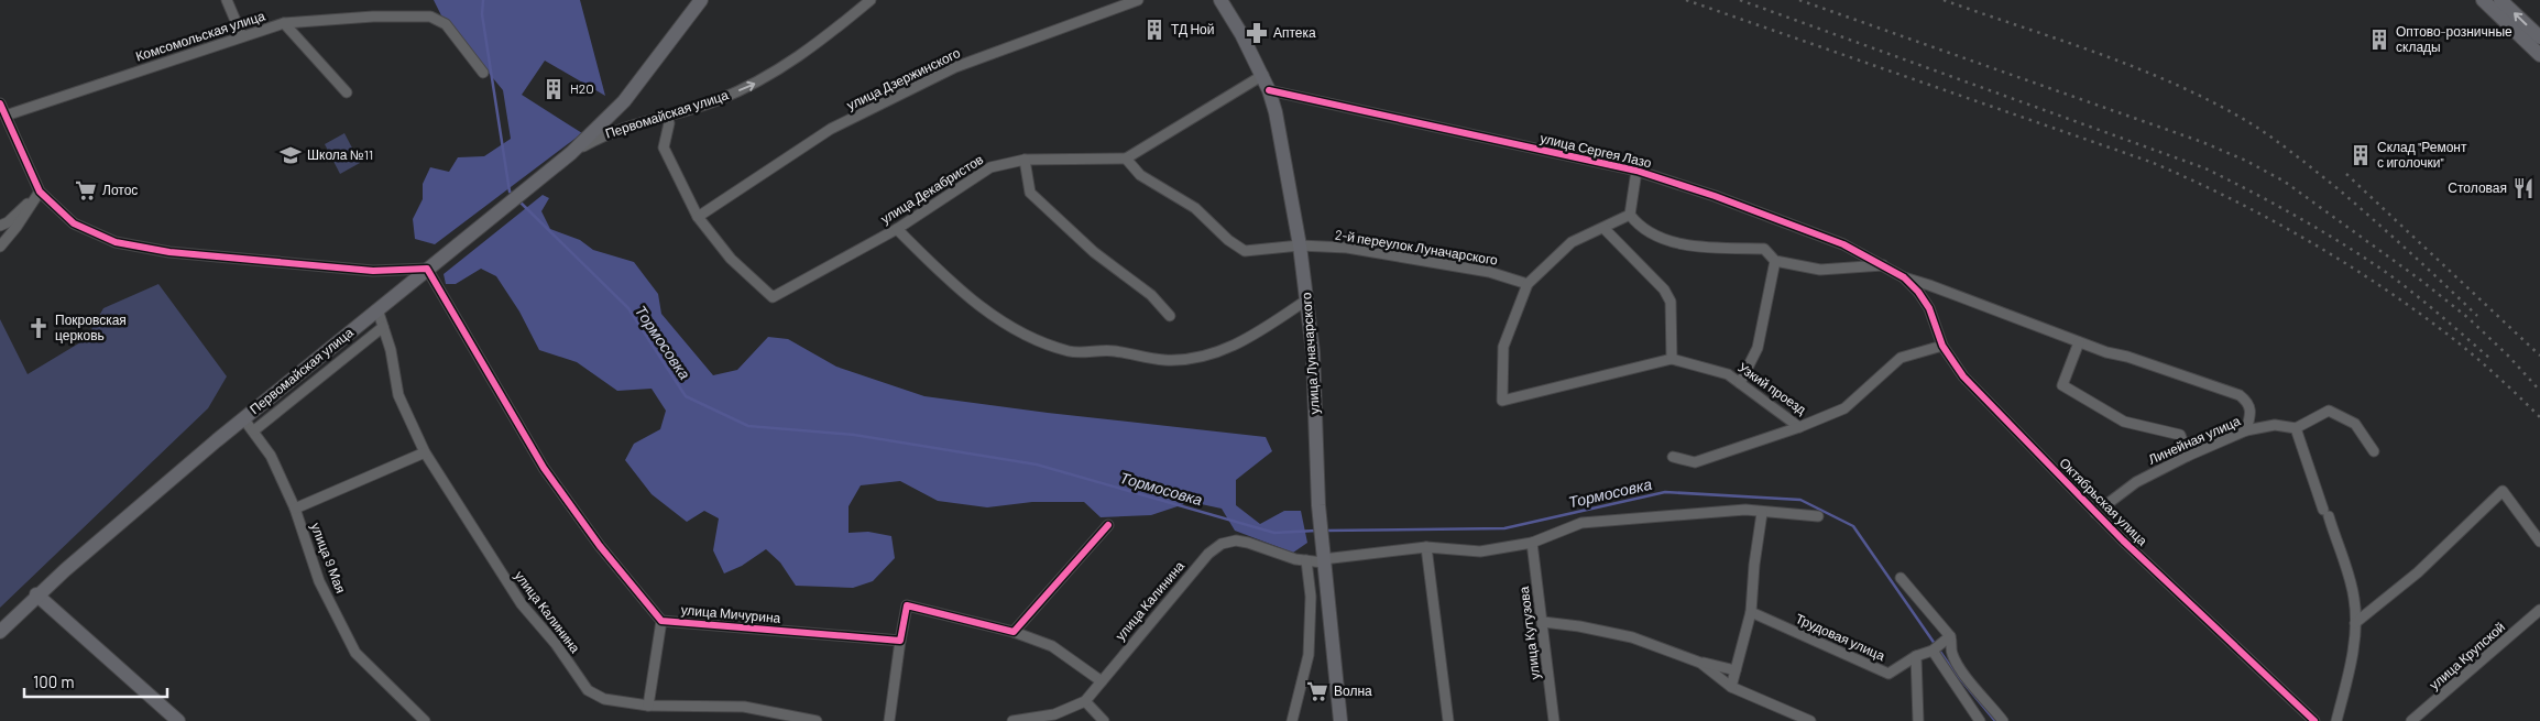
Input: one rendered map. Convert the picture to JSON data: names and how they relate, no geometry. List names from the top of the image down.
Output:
{
  "streets": {
    "main road": ["Первомайская улица", "улица Луначарского"],
    "street": [
      "Комсомольская улица",
      "улица Дзержинского",
      "улица Сергея Лазо",
      "улица Декабристов",
      "2-й переулок Луначарского",
      "Узкий проезд",
      "Линейная улица",
      "Октябрьская улица",
      "улица 9 Мая",
      "улица Калинина",
      "улица Мичурина",
      "улица Кутузова",
      "Трудовая улица",
      "улица Крупской"
    ]
  },
  "crossings": [
    ["улица Дзержинского", "улица Декабристов"],
    ["Первомайская улица", "улица 9 Мая"],
    ["Первомайская улица", "улица Калинина"],
    ["Первомайская улица", "улица Мичурина"],
    ["улица Сергея Лазо", "улица Луначарского"],
    ["улица Сергея Лазо", "Октябрьская улица"],
    ["улица Декабристов", "2-й переулок Луначарского"],
    ["2-й переулок Луначарского", "улица Луначарского"],
    ["2-й переулок Луначарского", "Узкий проезд"],
    ["улица Луначарского", "улица Калинина"],
    ["Узкий проезд", "Октябрьская улица"],
    ["Линейная улица", "Октябрьская улица"],
    ["улица Калинина", "улица Кутузова"]
  ],
  "water": ["Тормосовка"],
  "places": {
    "building": [
      "ТД Ной",
      "Оптово-розничные склады",
      "H2O",
      "Склад \"Ремонт с иголочки\""
    ],
    "pharmacy": ["Аптека"],
    "school or university": ["Школа №11"],
    "restaurant": ["Столовая"],
    "supermarket": ["Лотос", "Волна"],
    "church": ["Покровская церковь"]
  },
  "scale_bar": "100 m"
}
